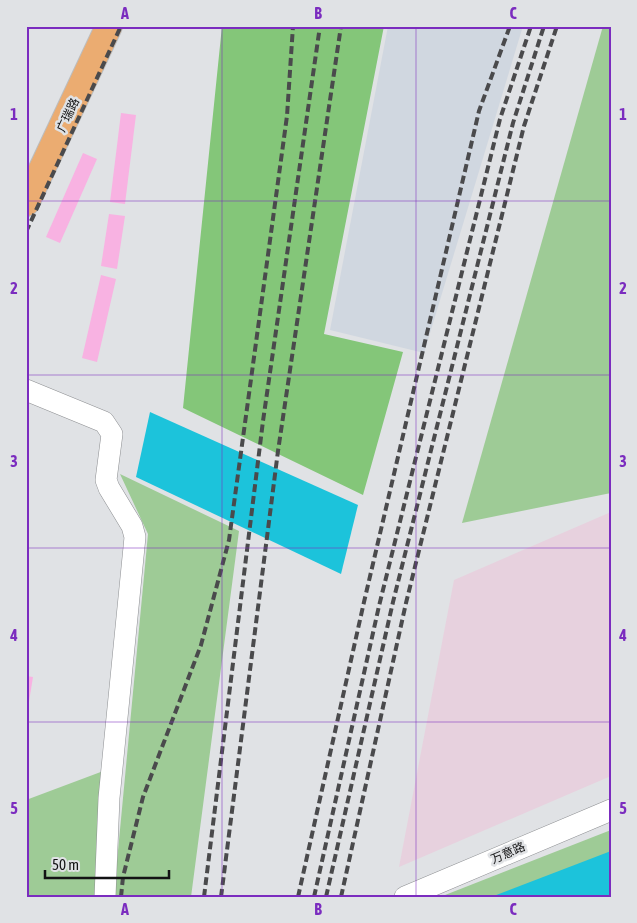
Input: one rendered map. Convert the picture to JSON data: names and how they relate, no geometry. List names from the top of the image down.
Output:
{
  "streets": {
    "main road": ["广瑞路"],
    "street": ["万意路"]
  },
  "scale_bar": "50 m",
  "grid": {
    "columns": ["A", "B", "C"],
    "rows": [
      "1",
      "2",
      "3",
      "4",
      "5"
    ]
  }
}
